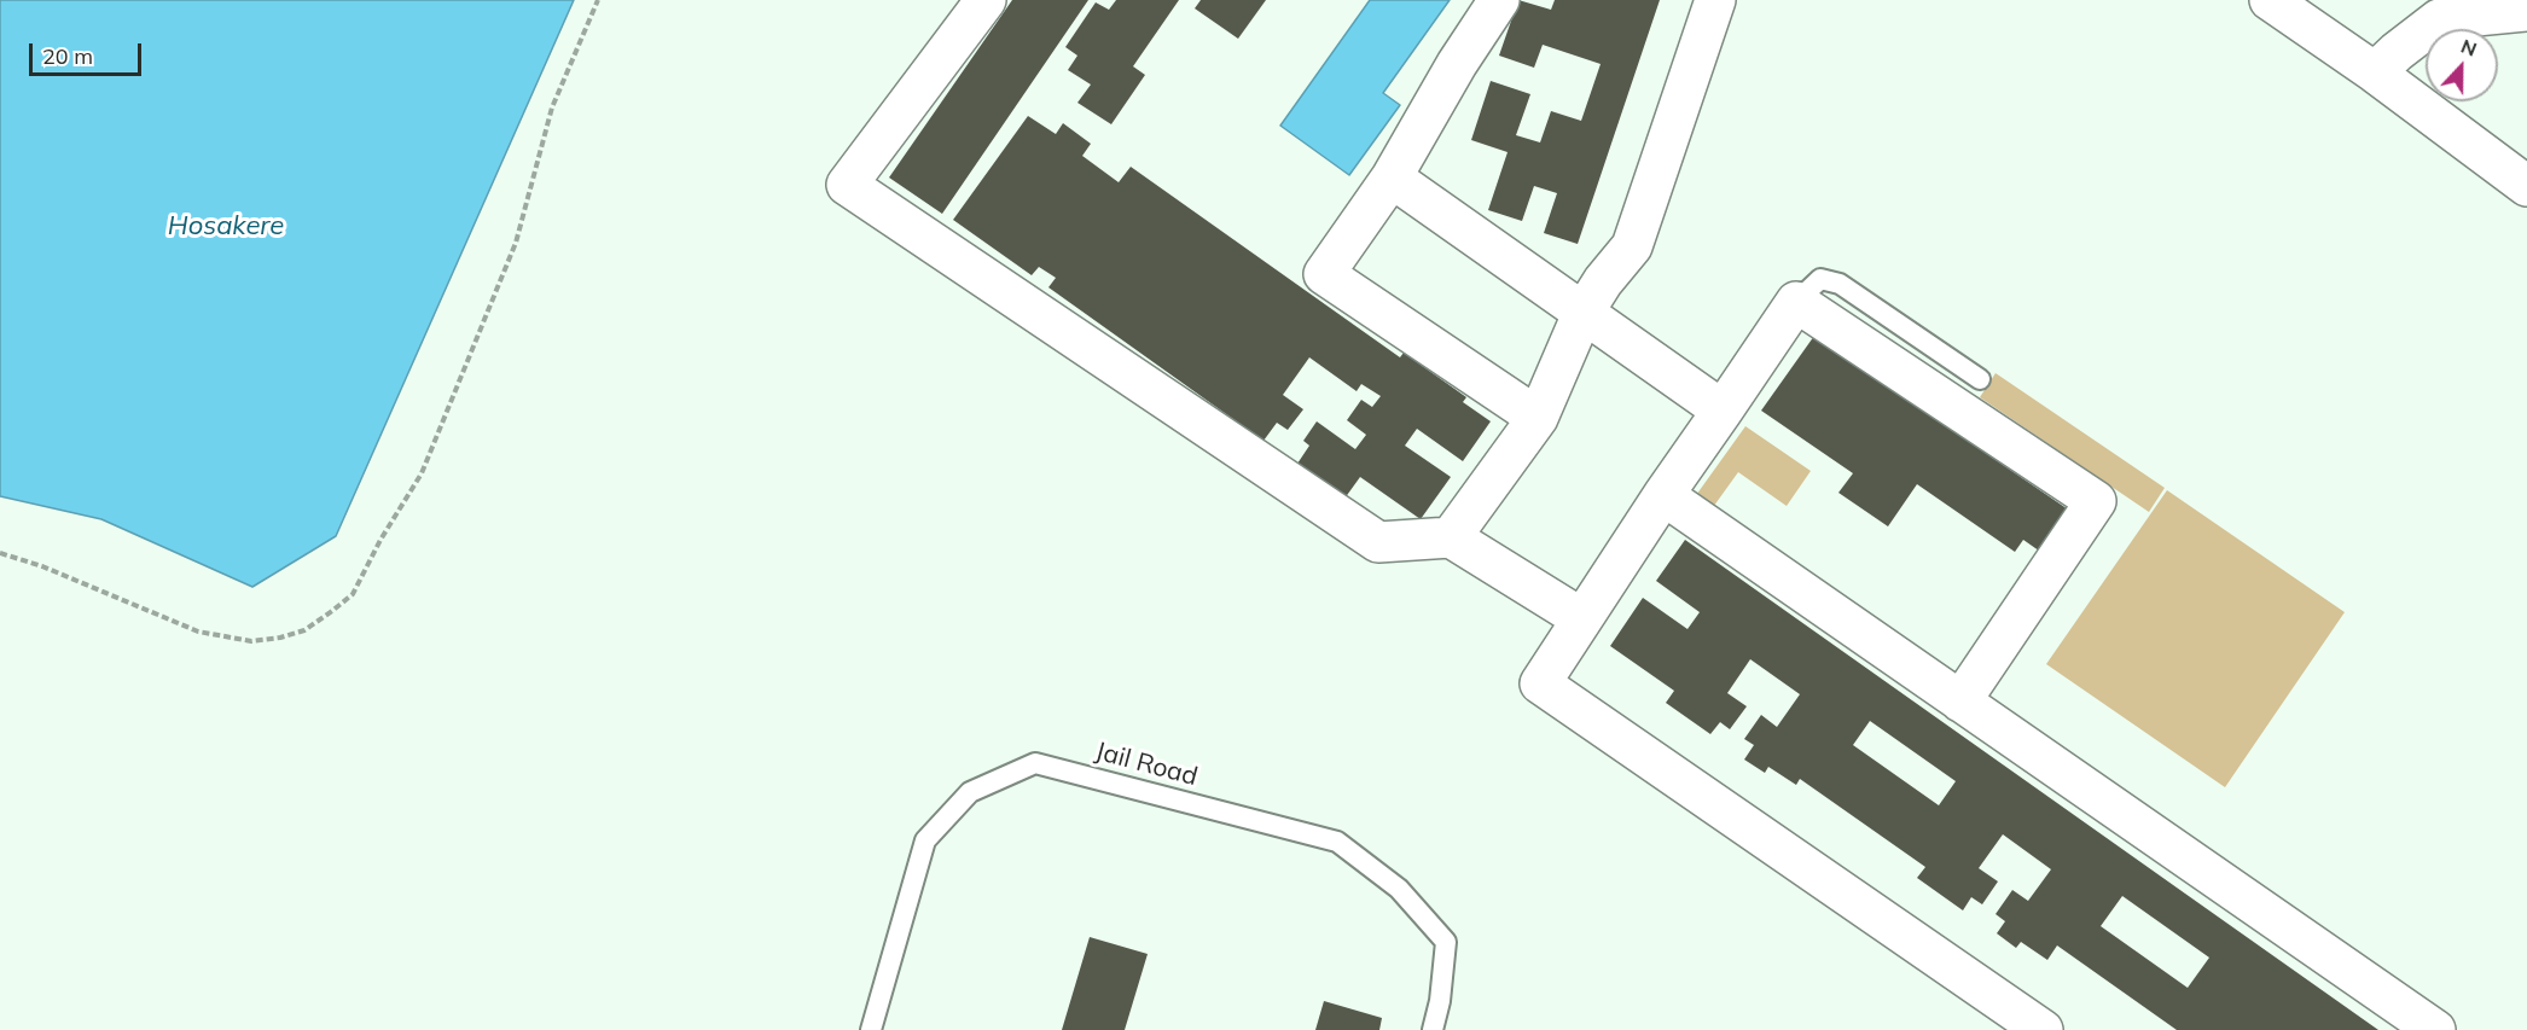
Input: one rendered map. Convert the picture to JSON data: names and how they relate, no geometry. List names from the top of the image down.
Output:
{
  "streets": {
    "lane": ["Jail Road"]
  },
  "water": ["Hosakere"],
  "scale_bar": "20 m",
  "north": "top"
}
